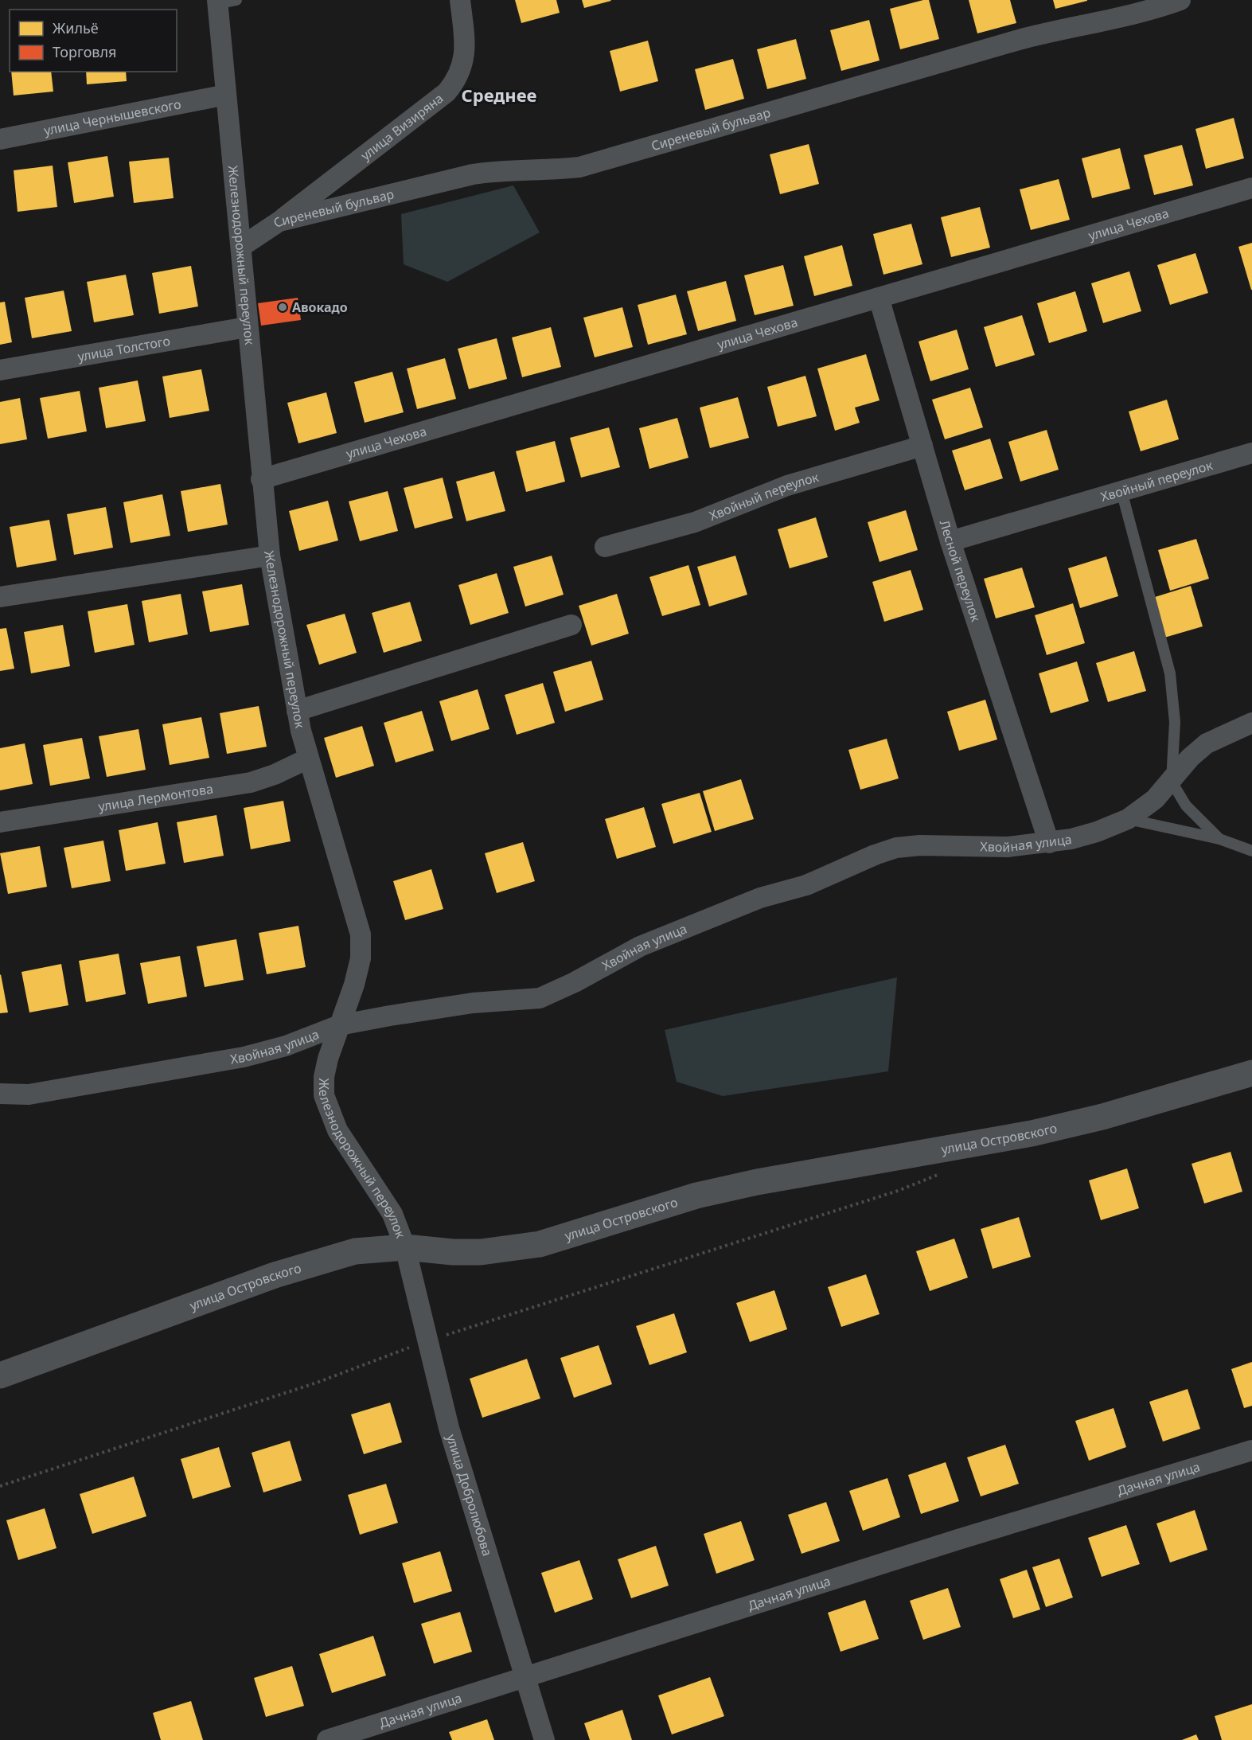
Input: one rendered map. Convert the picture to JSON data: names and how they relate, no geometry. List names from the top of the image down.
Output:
{
  "streets": {
    "street": [
      "улица Чернышевского",
      "улица Визиряна",
      "Сиреневый бульвар",
      "улица Чехова",
      "Железнодорожный переулок",
      "улица Толстого",
      "Хвойный переулок",
      "Лесной переулок",
      "улица Лермонтова",
      "Хвойная улица",
      "улица Островского",
      "Дачная улица",
      "улица Добролюбова"
    ]
  },
  "crossings": [
    ["улица Чернышевского", "Железнодорожный переулок"],
    ["улица Визиряна", "Сиреневый бульвар"],
    ["Сиреневый бульвар", "Железнодорожный переулок"],
    ["улица Чехова", "Железнодорожный переулок"],
    ["улица Чехова", "Лесной переулок"],
    ["Железнодорожный переулок", "улица Толстого"],
    ["Железнодорожный переулок", "улица Лермонтова"],
    ["Железнодорожный переулок", "Хвойная улица"],
    ["Железнодорожный переулок", "улица Островского"],
    ["Железнодорожный переулок", "улица Добролюбова"],
    ["Хвойный переулок", "Лесной переулок"],
    ["Лесной переулок", "Хвойная улица"],
    ["улица Островского", "улица Добролюбова"],
    ["Дачная улица", "улица Добролюбова"]
  ],
  "districts": ["Среднее"],
  "places": ["Авокадо"],
  "legend": ["Жильё", "Торговля"]
}
